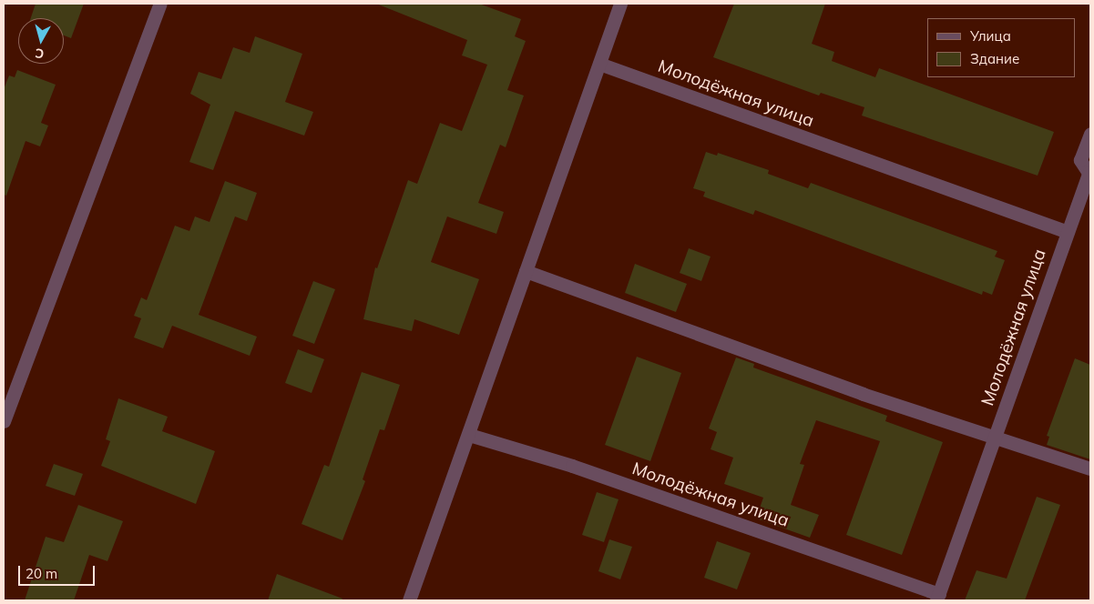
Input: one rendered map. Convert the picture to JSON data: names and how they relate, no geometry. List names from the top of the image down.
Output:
{
  "streets": {
    "street": ["Молодёжная улица"]
  },
  "legend": ["Улица", "Здание"],
  "scale_bar": "20 m",
  "north": "bottom"
}
